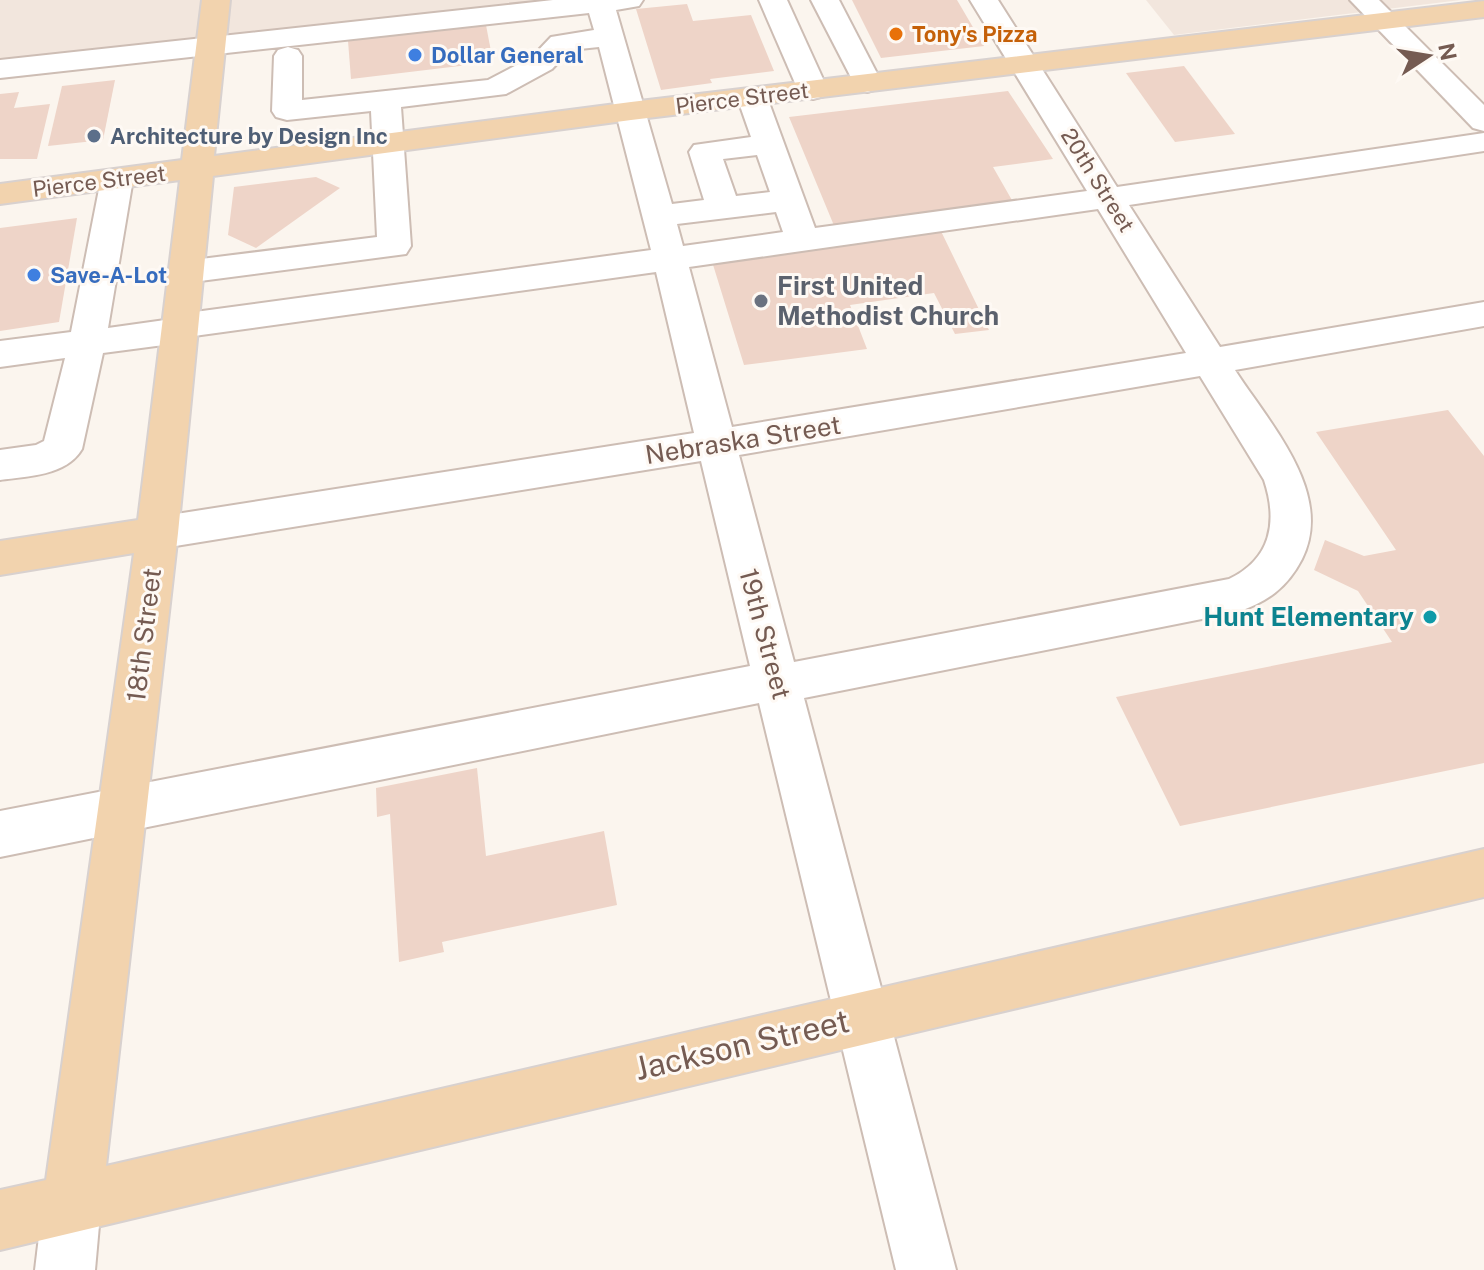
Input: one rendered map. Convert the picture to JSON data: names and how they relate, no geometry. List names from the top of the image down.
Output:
{
  "streets": {
    "main road": [
      "Pierce Street",
      "Nebraska Street",
      "18th Street",
      "Jackson Street"
    ],
    "street": ["20th Street", "19th Street"]
  },
  "crossings": [
    ["Pierce Street", "20th Street"],
    ["Pierce Street", "19th Street"],
    ["Pierce Street", "18th Street"],
    ["20th Street", "Nebraska Street"],
    ["20th Street", "19th Street"],
    ["20th Street", "18th Street"],
    ["Nebraska Street", "19th Street"],
    ["Nebraska Street", "18th Street"],
    ["19th Street", "Jackson Street"],
    ["18th Street", "Jackson Street"]
  ],
  "places": [
    "Tony's Pizza",
    "Dollar General",
    "Architecture by Design Inc",
    "Save-A-Lot",
    "First United Methodist Church",
    "Hunt Elementary"
  ],
  "north": "right"
}
